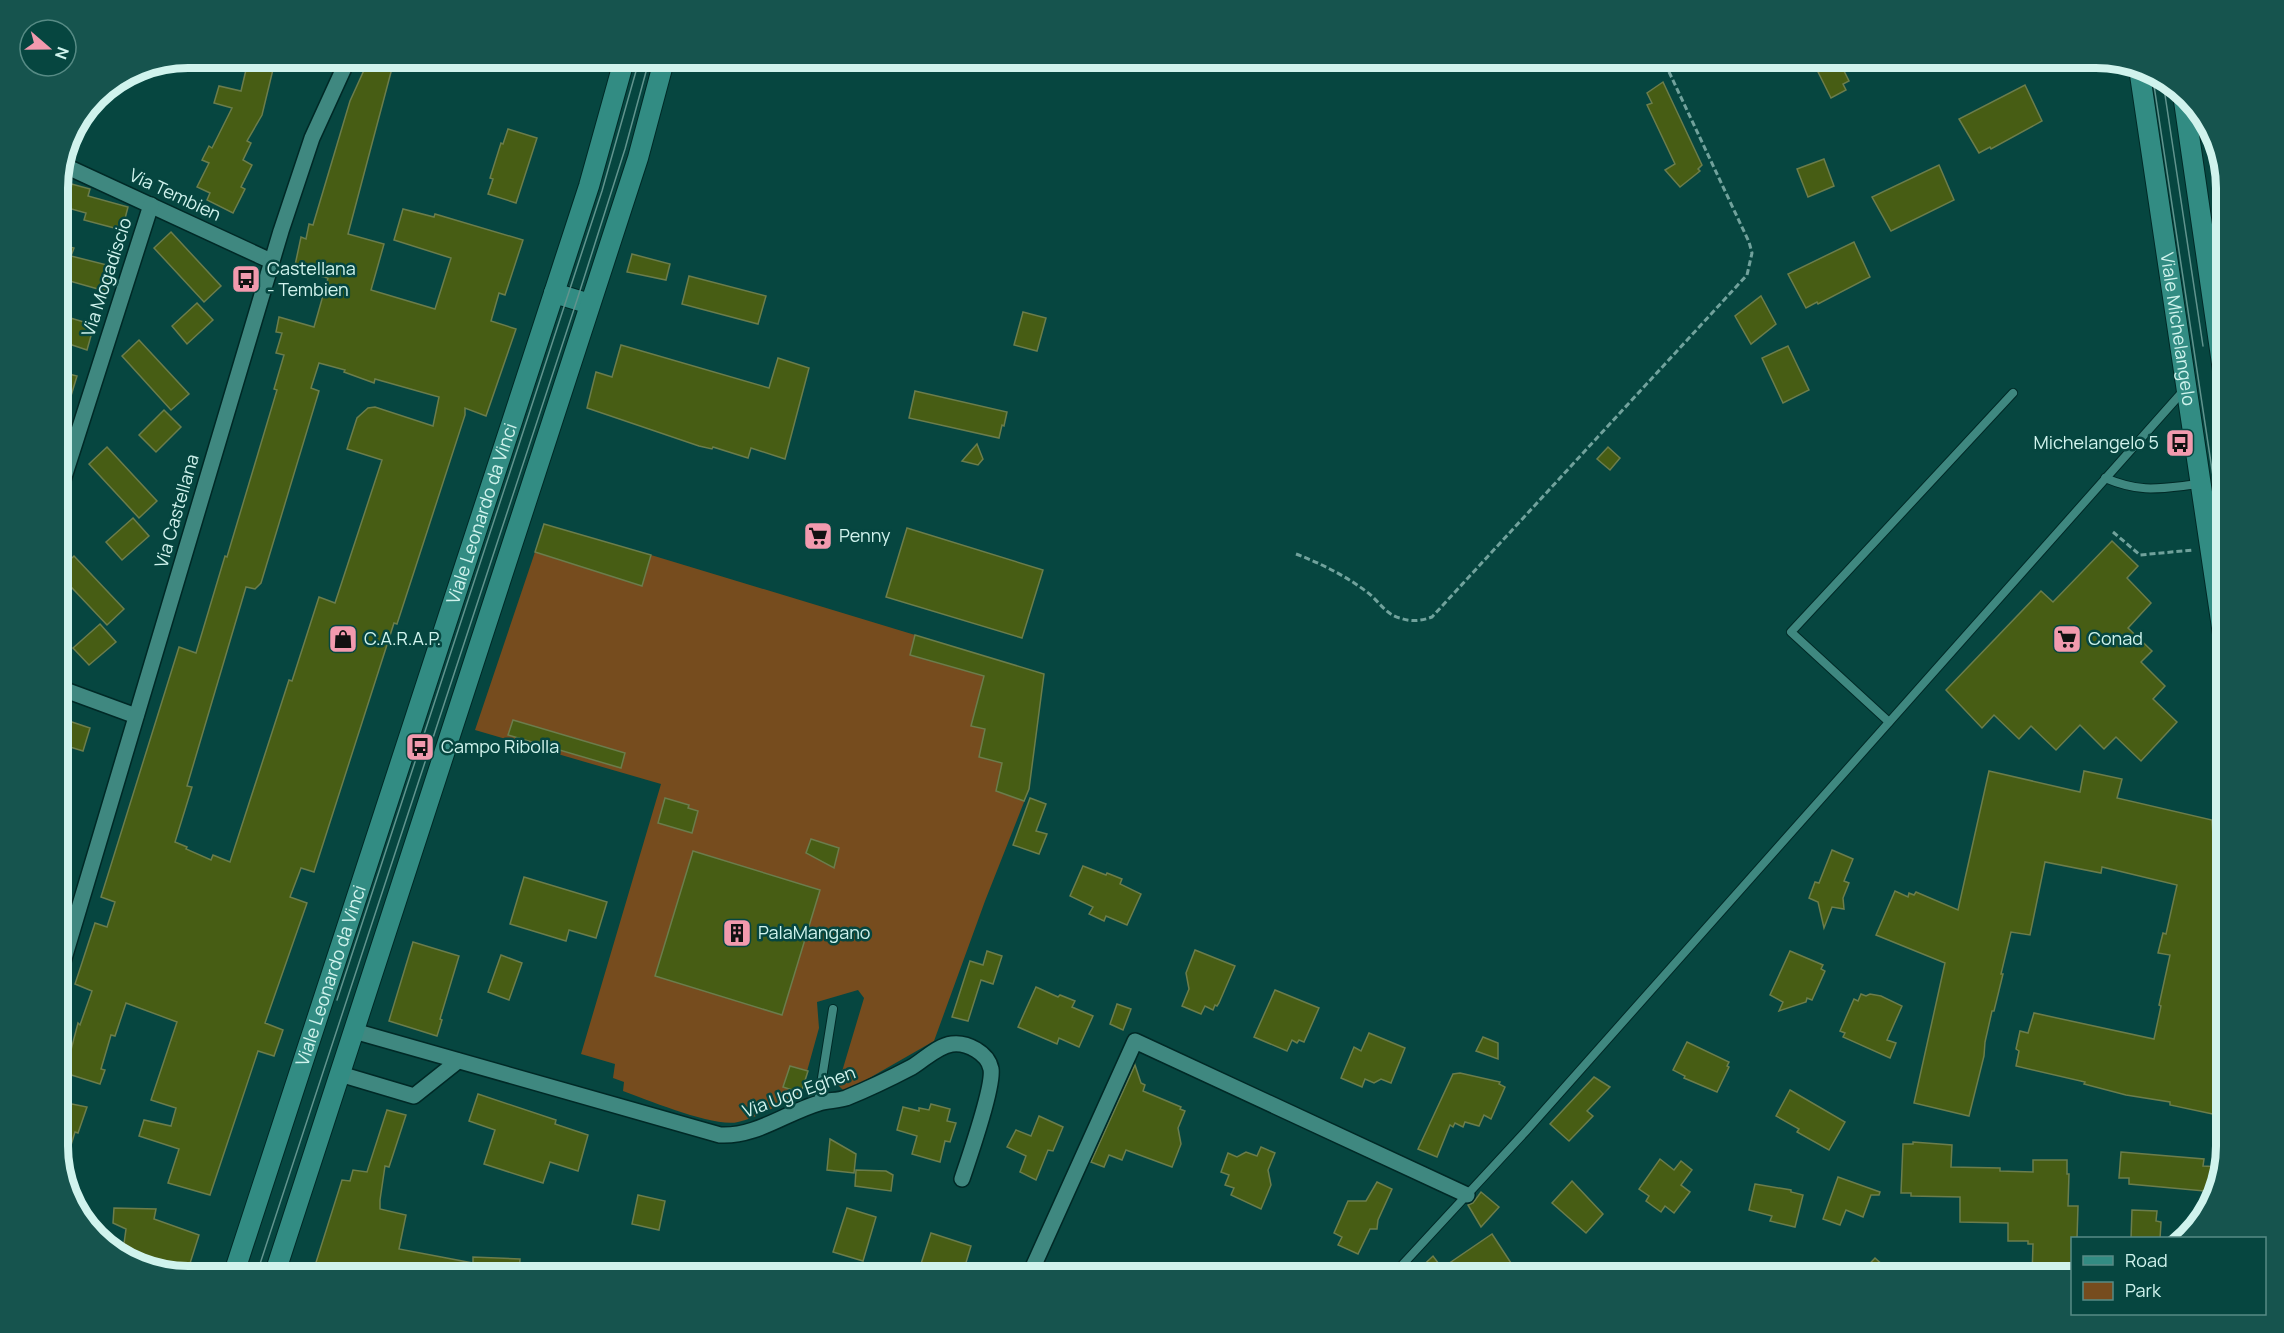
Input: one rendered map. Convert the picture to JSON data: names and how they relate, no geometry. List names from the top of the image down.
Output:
{
  "streets": {
    "street": [
      "Via Tembien",
      "Via Mogadiscio",
      "Viale Michelangelo",
      "Via Castellana",
      "Viale Leonardo da Vinci",
      "Via Ugo Eghen"
    ]
  },
  "crossings": [
    ["Via Tembien", "Via Mogadiscio"],
    ["Via Tembien", "Via Castellana"],
    ["Viale Leonardo da Vinci", "Via Ugo Eghen"]
  ],
  "places": {
    "bus stop": ["Castellana - Tembien", "Michelangelo 5", "Campo Ribolla"],
    "supermarket": ["Penny", "Conad"],
    "shop": ["C.A.R.A.P."],
    "building": ["PalaMangano"]
  },
  "legend": ["Road", "Park"],
  "north": "right"
}
